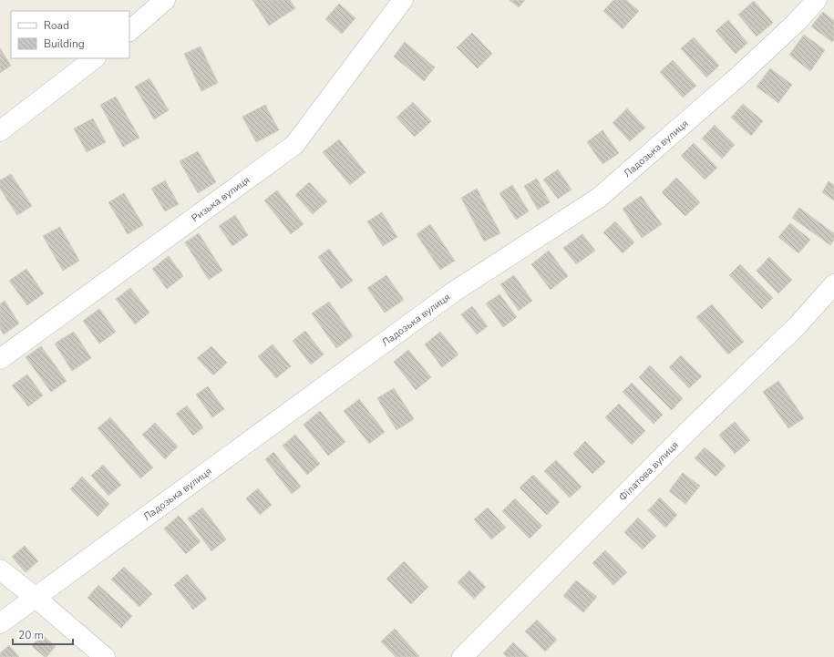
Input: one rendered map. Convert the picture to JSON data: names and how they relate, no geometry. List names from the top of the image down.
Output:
{
  "streets": {
    "street": ["Ладозька вулиця", "Ризька вулиця", "Філатова вулиця"]
  },
  "legend": ["Road", "Building"],
  "scale_bar": "20 m"
}
